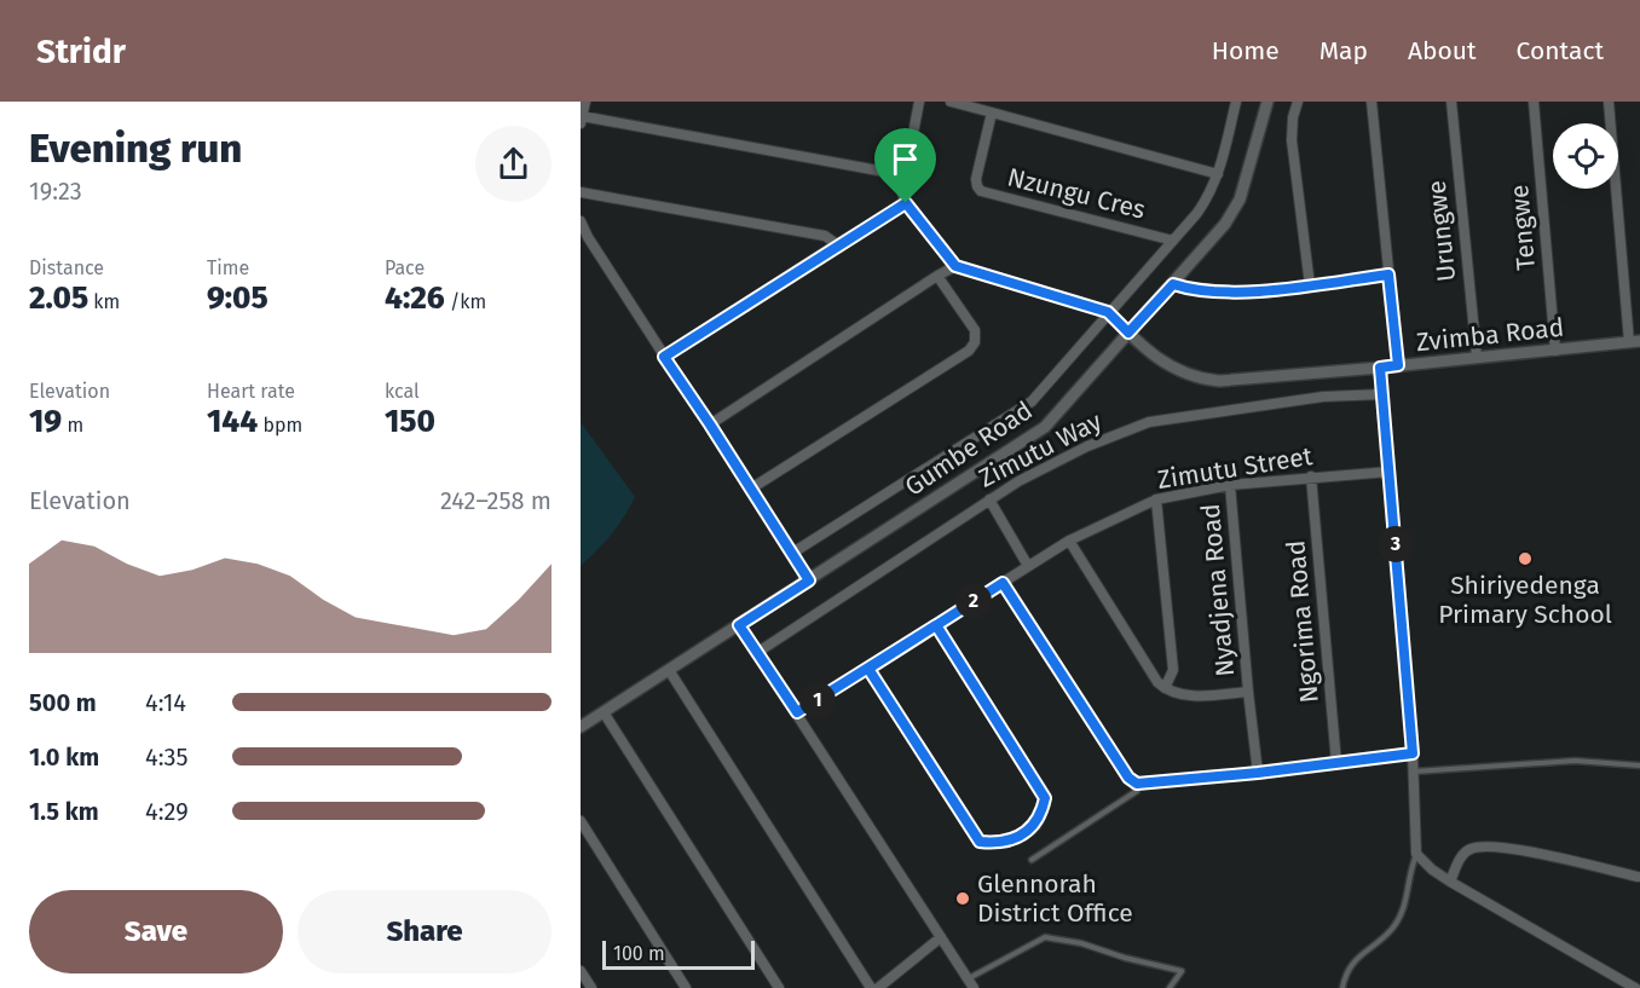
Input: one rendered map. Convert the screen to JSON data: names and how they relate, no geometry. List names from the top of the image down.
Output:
{
  "streets": {
    "street": [
      "Nzungu Cres",
      "Tengwe",
      "Urungwe",
      "Zvimba Road",
      "Gumbe Road",
      "Zimutu Way",
      "Zimutu Street",
      "Nyadjena Road",
      "Ngorima Road"
    ]
  },
  "crossings": [
    ["Tengwe", "Zvimba Road"],
    ["Urungwe", "Zvimba Road"],
    ["Zvimba Road", "Gumbe Road"],
    ["Zimutu Street", "Nyadjena Road"],
    ["Zimutu Street", "Ngorima Road"]
  ],
  "places": ["Shiriyedenga Primary School", "Glennorah District Office"],
  "scale_bar": "100 m",
  "page": {
    "header": "Stridr",
    "nav": [
      "Home",
      "Map",
      "About",
      "Contact"
    ],
    "heading": ["Evening run", "19:23"],
    "stats": [
      ["Distance", "2.05 km"],
      ["Time", "9:05"],
      ["Pace", "4:26 /km"],
      ["Elevation", "19 m"],
      ["Heart rate", "144 bpm"],
      ["kcal", "150"]
    ],
    "chart": ["Elevation", "242–258 m"],
    "pins": ["3", "2", "1"],
    "list": [
      {
        "name": "500 m",
        "note": "4:14"
      },
      {
        "name": "1.0 km",
        "note": "4:35"
      },
      {
        "name": "1.5 km",
        "note": "4:29"
      }
    ],
    "buttons": ["Save", "Share"],
    "scale": "100 m"
  }
}
